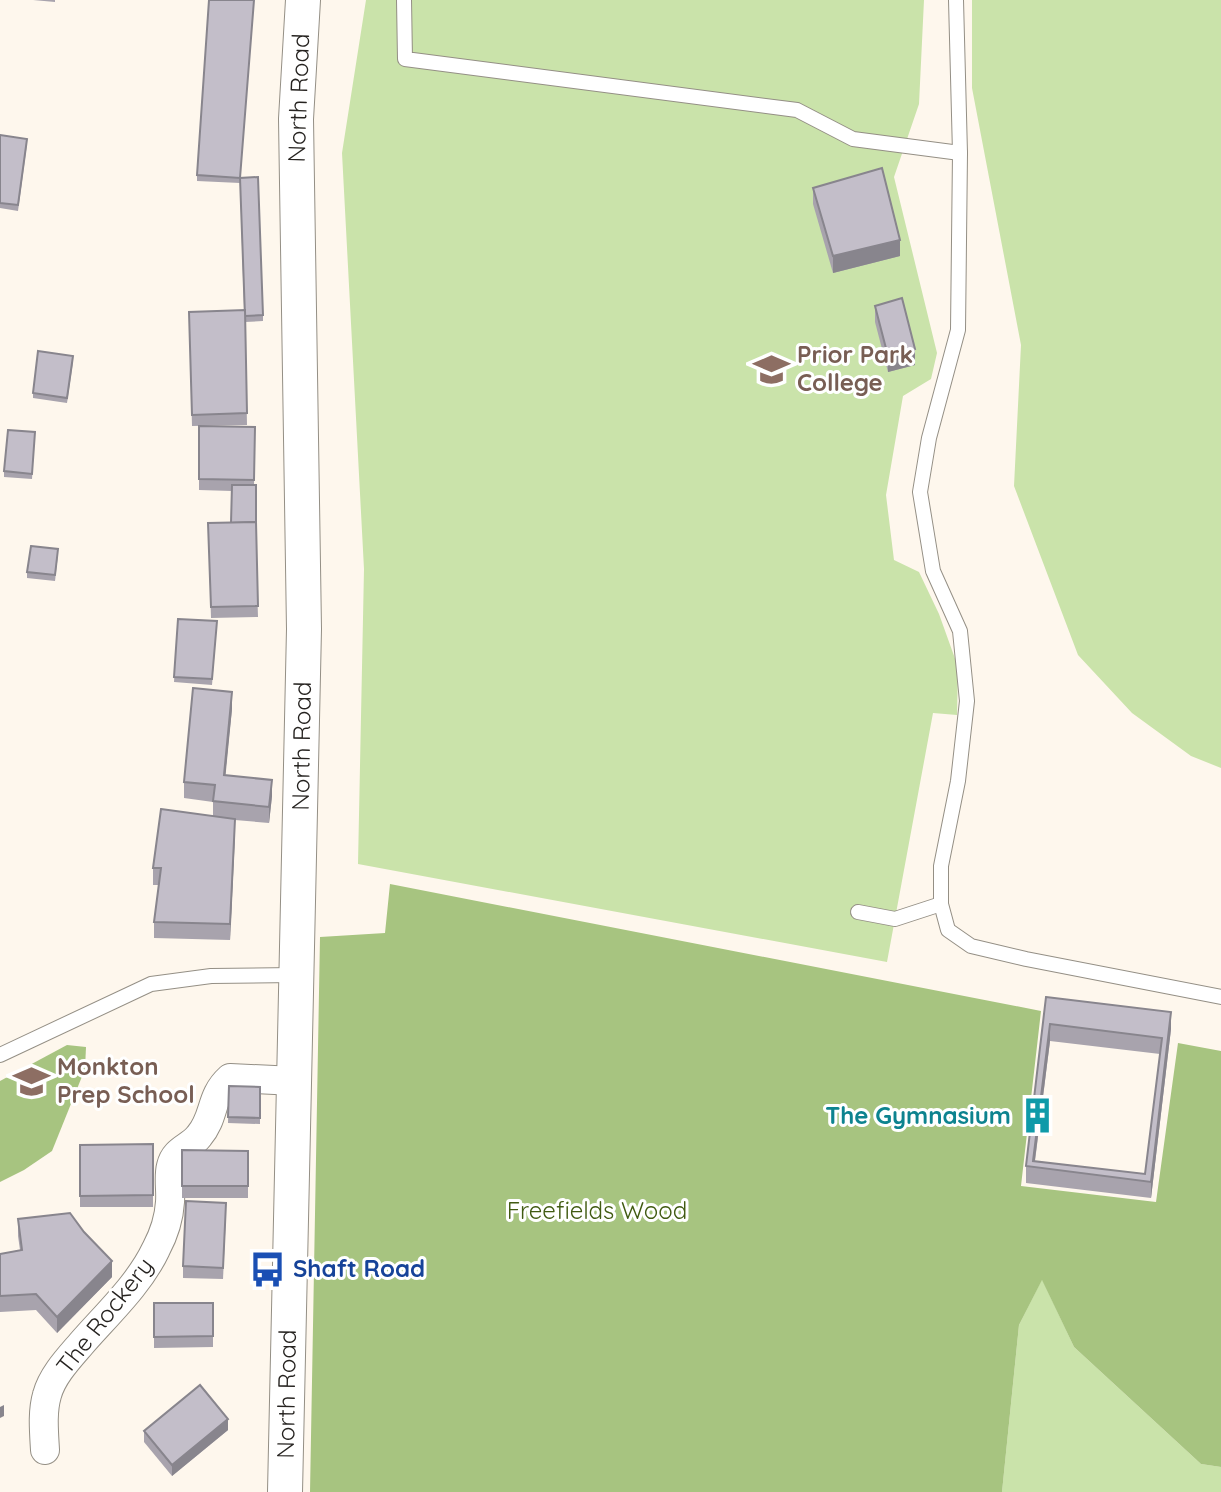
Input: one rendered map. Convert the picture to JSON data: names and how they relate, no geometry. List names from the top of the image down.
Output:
{
  "streets": {
    "street": ["North Road", "The Rockery"]
  },
  "crossings": [
    ["North Road", "The Rockery"]
  ],
  "parks": ["Freefields Wood"],
  "places": {
    "school or university": ["Prior Park College", "Monkton Prep School"],
    "building": ["The Gymnasium"],
    "bus stop": ["Shaft Road"]
  }
}
